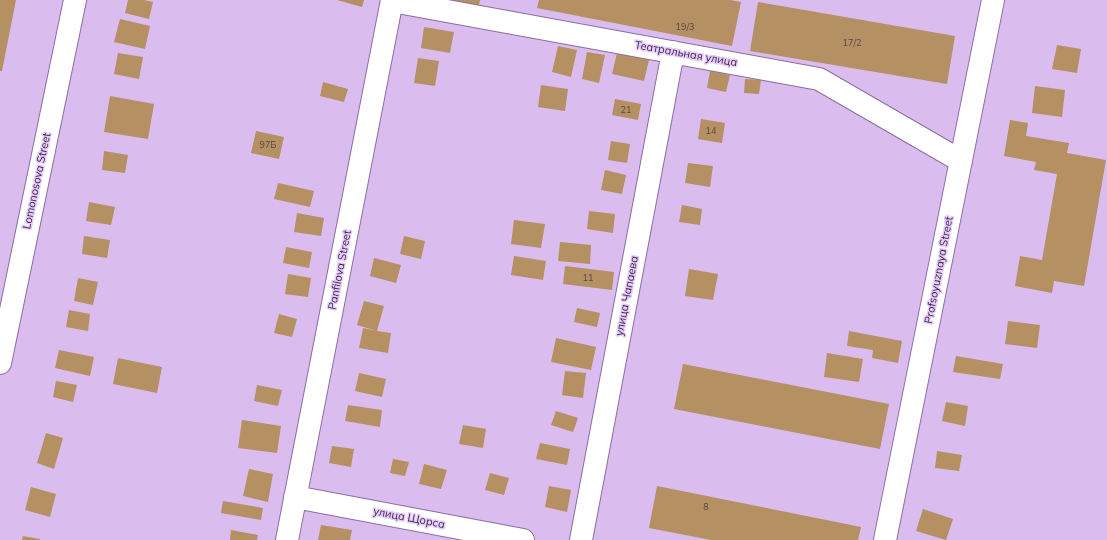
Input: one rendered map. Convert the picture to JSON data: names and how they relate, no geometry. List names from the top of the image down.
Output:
{
  "streets": {
    "street": [
      "Театральная улица",
      "Lomonosova Street",
      "Panfilova Street",
      "Profsoyuznaya Street",
      "улица Чапаева",
      "улица Щорса"
    ]
  },
  "crossings": [
    ["Театральная улица", "Panfilova Street"],
    ["Театральная улица", "Profsoyuznaya Street"],
    ["Театральная улица", "улица Чапаева"],
    ["Panfilova Street", "улица Щорса"]
  ],
  "house_numbers": [
    "19/3",
    "17/2",
    "21",
    "14",
    "97Б",
    "11",
    "8"
  ]
}
